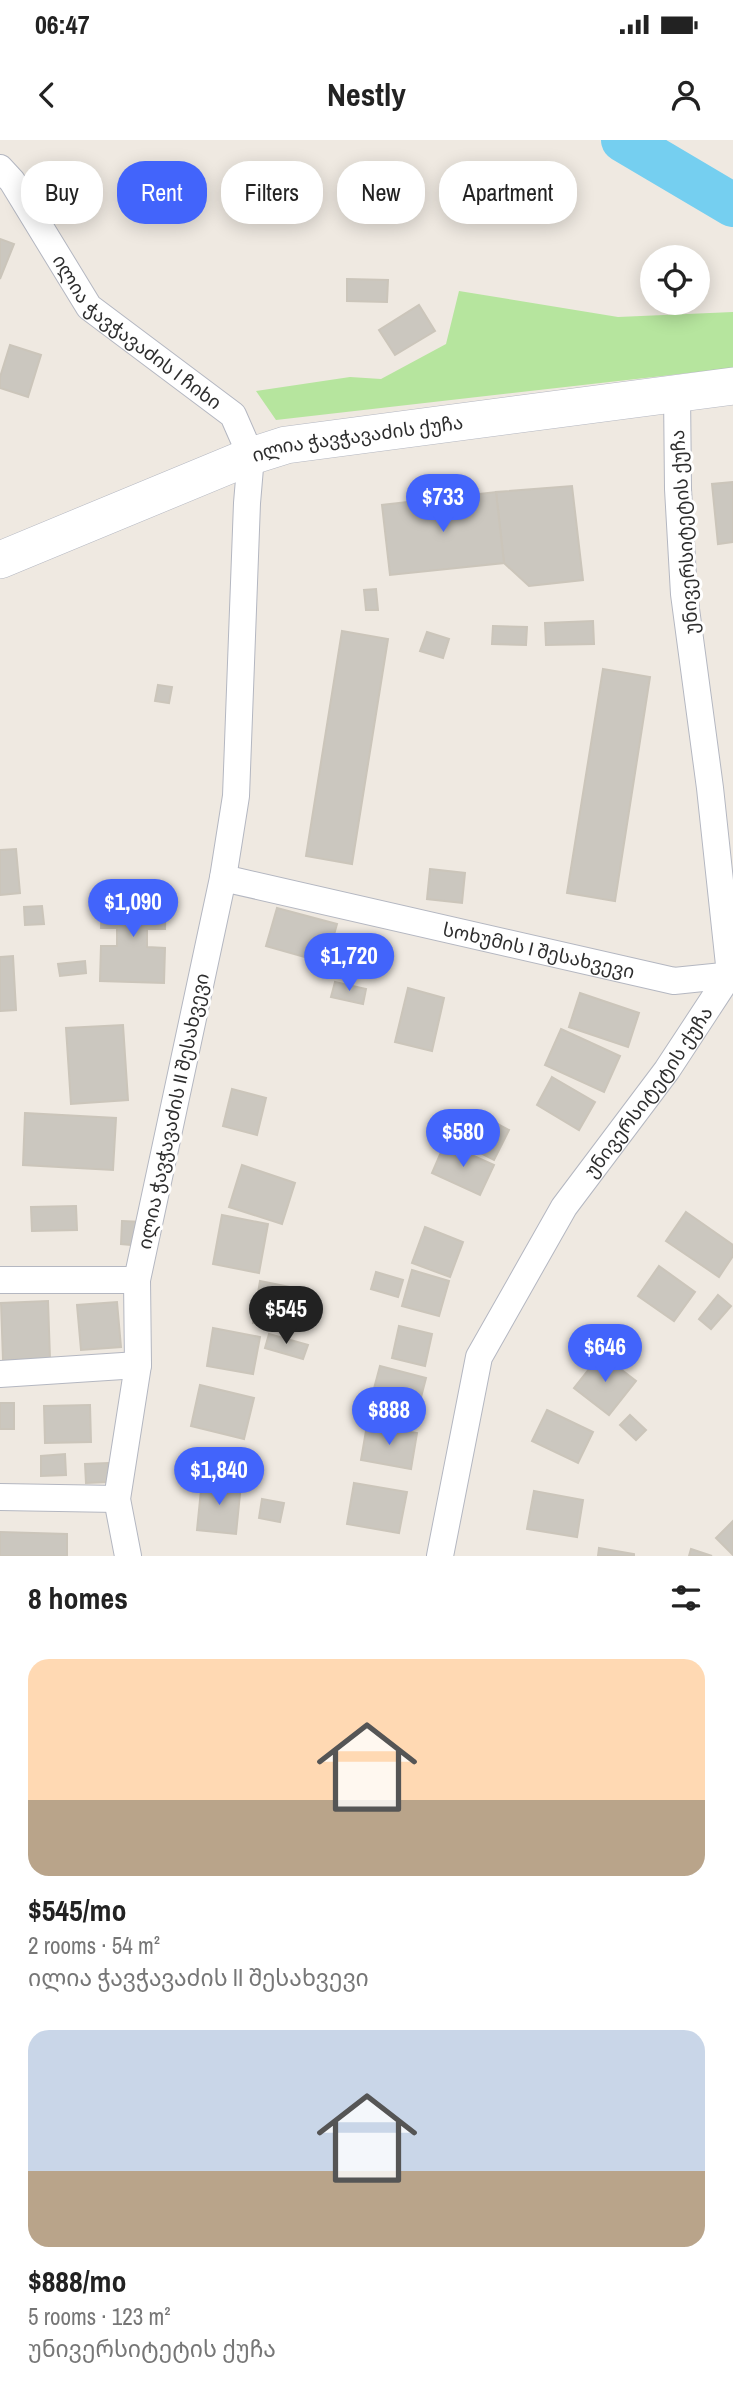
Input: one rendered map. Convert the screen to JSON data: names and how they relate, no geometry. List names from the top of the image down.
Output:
{
  "streets": {
    "street": [
      "ილია ჭავჭავაძის I ჩიხი",
      "ილია ჭავჭავაძის ქუჩა",
      "უნივერსიტეტის ქუჩა",
      "სოხუმის I შესახვევი",
      "ილია ჭავჭავაძის II შესახვევი"
    ]
  },
  "crossings": [
    ["ილია ჭავჭავაძის I ჩიხი", "ილია ჭავჭავაძის ქუჩა"],
    ["ილია ჭავჭავაძის I ჩიხი", "ილია ჭავჭავაძის II შესახვევი"],
    ["ილია ჭავჭავაძის ქუჩა", "უნივერსიტეტის ქუჩა"],
    ["ილია ჭავჭავაძის ქუჩა", "ილია ჭავჭავაძის II შესახვევი"],
    ["უნივერსიტეტის ქუჩა", "სოხუმის I შესახვევი"],
    ["სოხუმის I შესახვევი", "ილია ჭავჭავაძის II შესახვევი"]
  ],
  "page": {
    "status": "06:47",
    "header": "Nestly",
    "chip": [
      "Buy",
      "Rent",
      "Filters",
      "New",
      "Apartment"
    ],
    "price": [
      "$733",
      "$1,090",
      "$1,720",
      "$580",
      "$545",
      "$646",
      "$888",
      "$1,840"
    ],
    "heading": "8 homes",
    "list": [
      {
        "name": "$545/mo",
        "note": "2 rooms · 54 m² · ილია ჭავჭავაძის II შესახვევი"
      },
      {
        "name": "$888/mo",
        "note": "5 rooms · 123 m² · უნივერსიტეტის ქუჩა"
      }
    ]
  }
}
